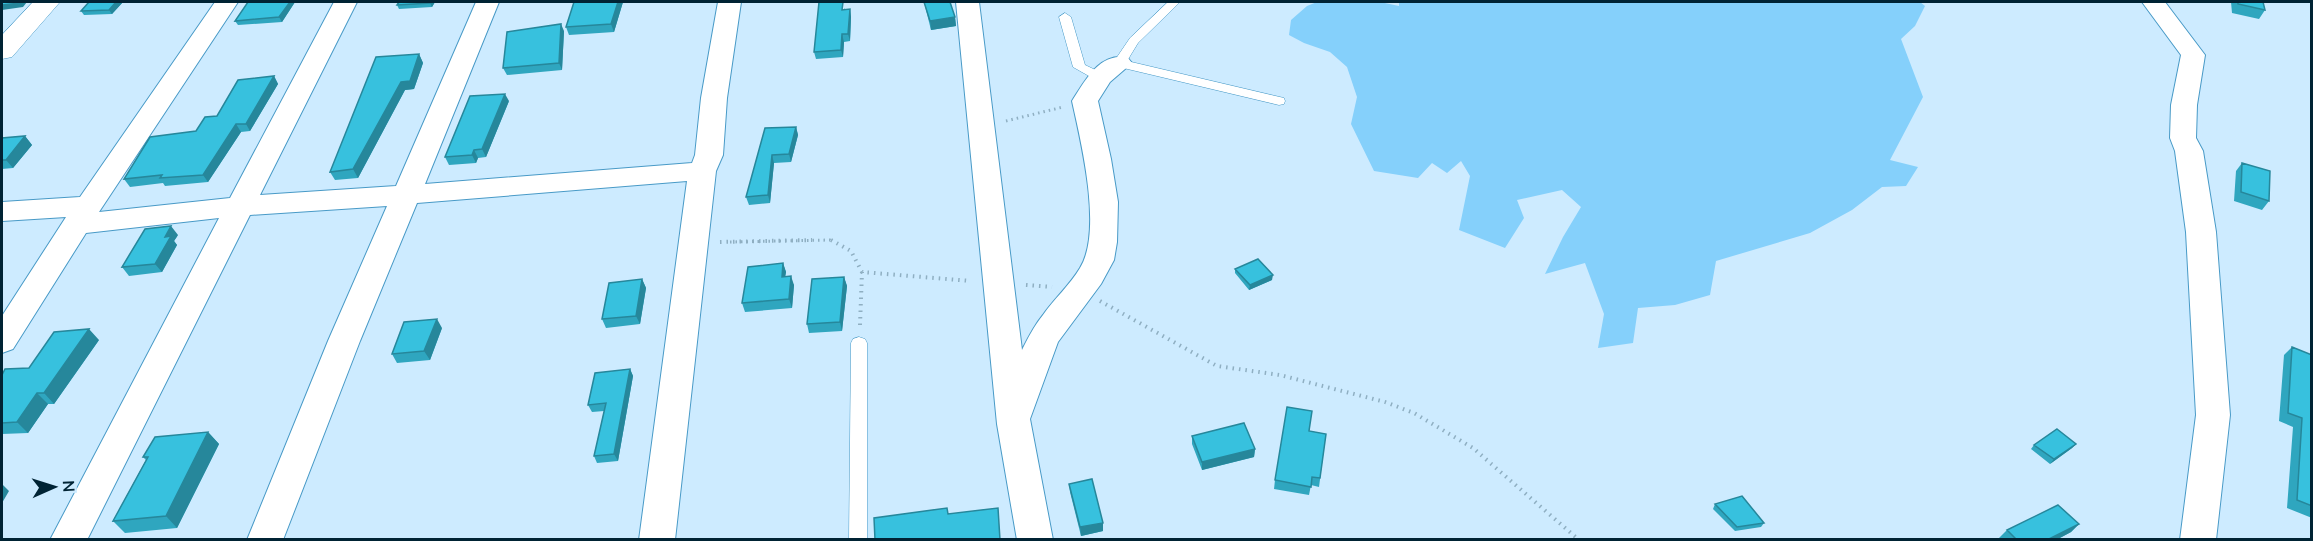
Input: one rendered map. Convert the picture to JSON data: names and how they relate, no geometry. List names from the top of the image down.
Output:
{
  "north": "right"
}
